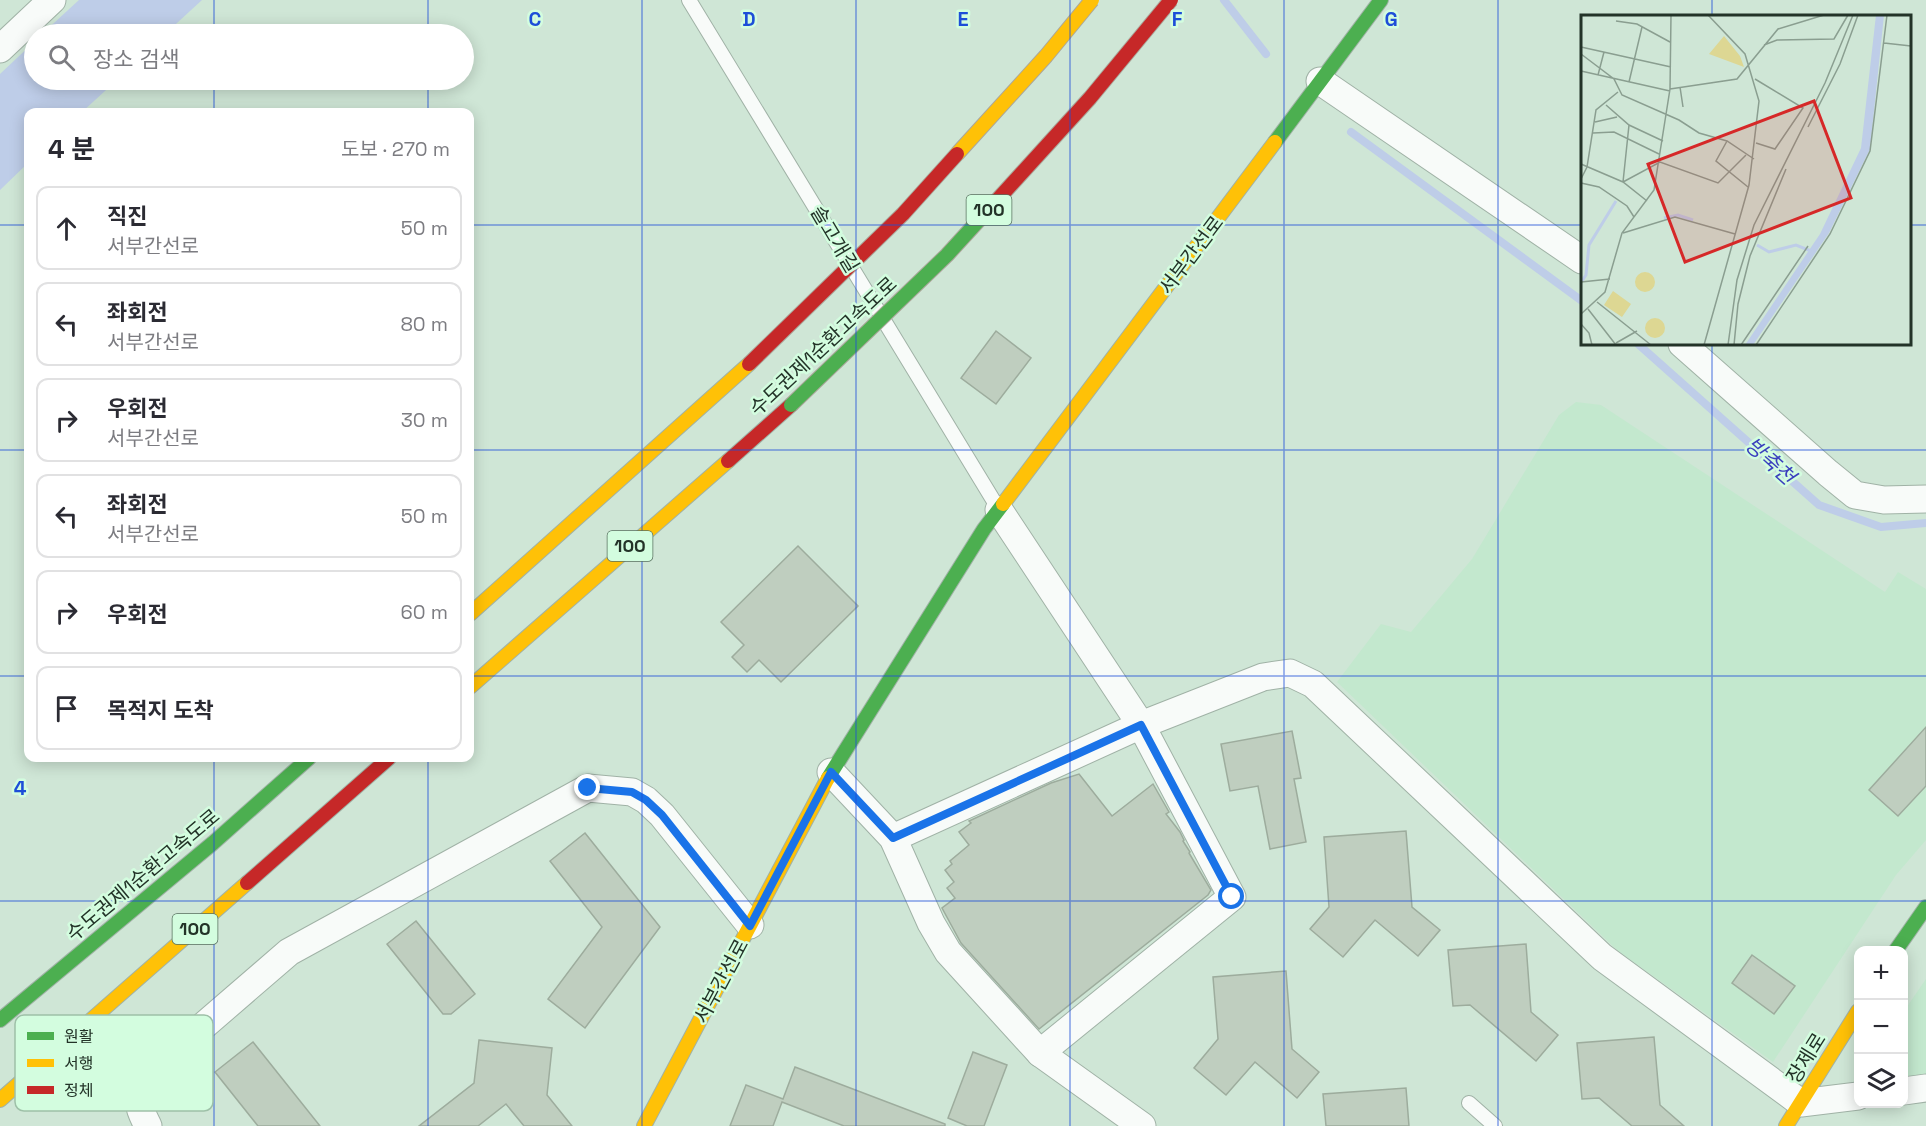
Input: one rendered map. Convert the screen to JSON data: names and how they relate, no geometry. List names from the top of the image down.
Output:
{
  "streets": {
    "main road": [
      "100",
      "서부간선로",
      "수도권제1순환고속도로",
      "장제로"
    ],
    "lane": ["솔고개길"]
  },
  "crossings": [
    ["솔고개길", "서부간선로"]
  ],
  "water": ["방축천"],
  "legend": ["원활", "서행", "정체"],
  "page": {
    "search": "장소 검색",
    "heading": ["4 분", "도보 · 270 m"],
    "list": [
      ["직진", "서부간선로", "50 m"],
      ["좌회전", "서부간선로", "80 m"],
      ["우회전", "서부간선로", "30 m"],
      ["좌회전", "서부간선로", "50 m"],
      ["우회전", "60 m"],
      "목적지 도착"
    ],
    "map_buttons": ["+", "−"]
  },
  "grid": {
    "columns": [
      "C",
      "D",
      "E",
      "F",
      "G"
    ],
    "rows": ["4"]
  }
}
